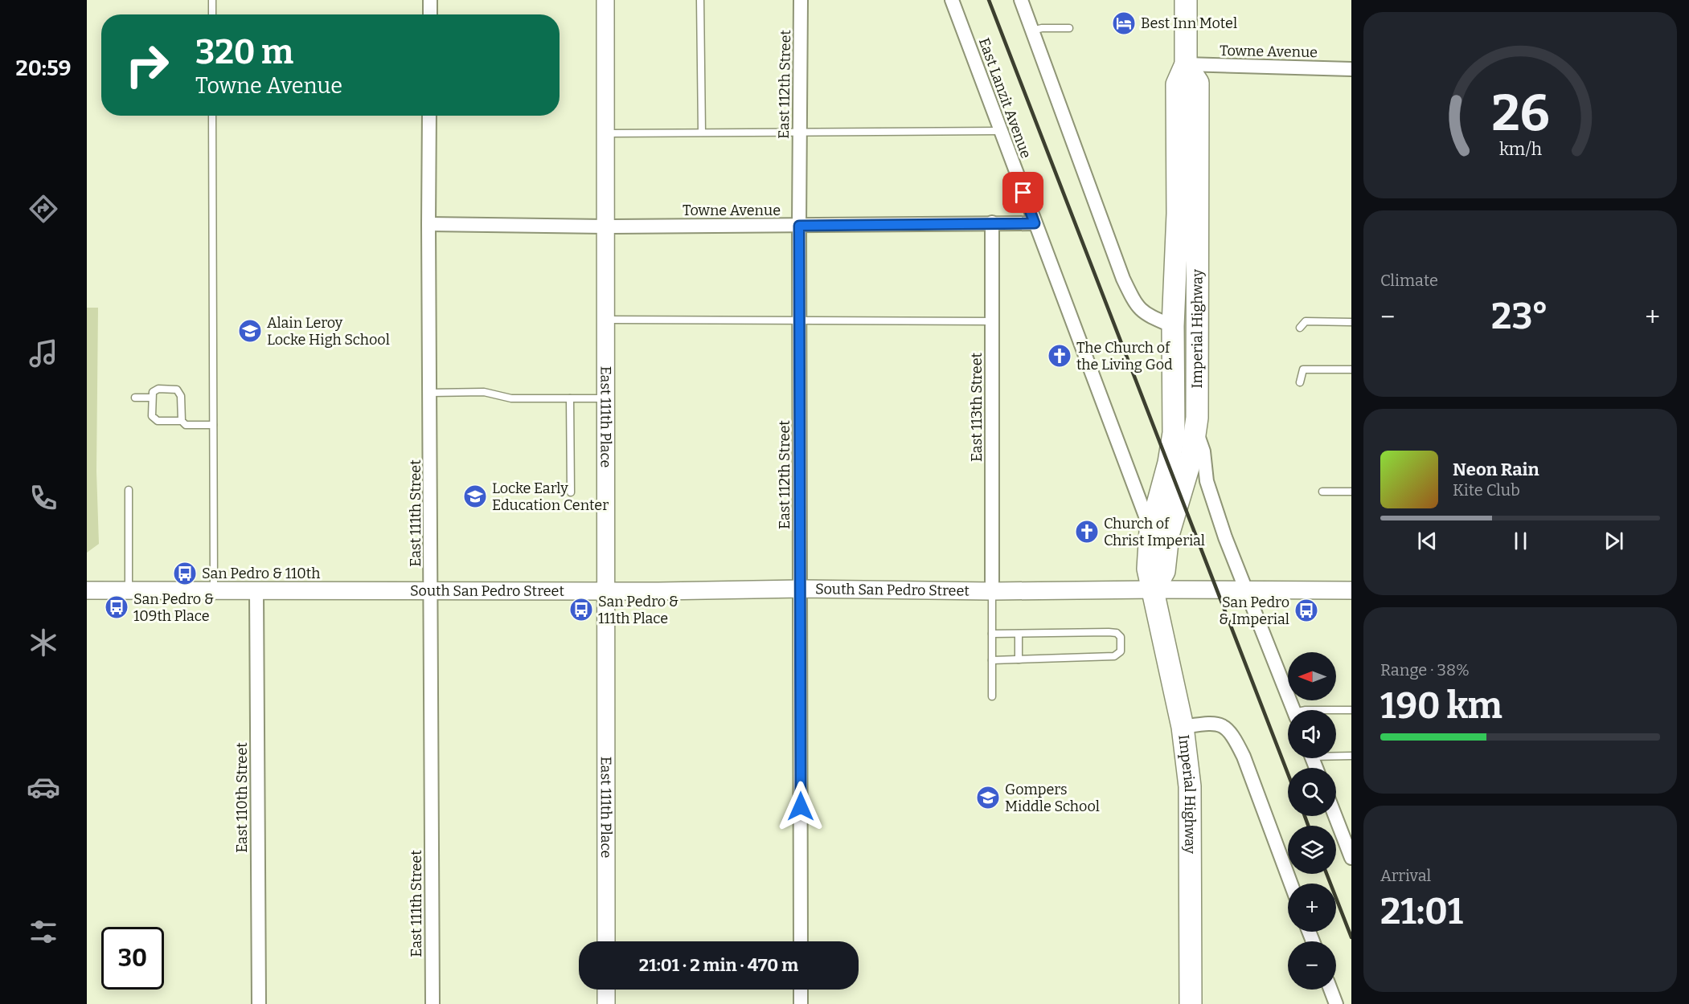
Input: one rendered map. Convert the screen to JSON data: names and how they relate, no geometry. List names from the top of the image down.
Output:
{
  "streets": {
    "main road": ["Imperial Highway"],
    "street": [
      "Towne Avenue",
      "East 112th Street",
      "East Lanzit Avenue",
      "East 113th Street",
      "East 111th Place",
      "East 111th Street",
      "South San Pedro Street",
      "East 110th Street"
    ]
  },
  "crossings": [
    ["Towne Avenue", "East 112th Street"],
    ["Towne Avenue", "East Lanzit Avenue"],
    ["Towne Avenue", "Imperial Highway"],
    ["Towne Avenue", "East 113th Street"],
    ["Towne Avenue", "East 111th Place"],
    ["Towne Avenue", "East 111th Street"],
    ["East 112th Street", "South San Pedro Street"],
    ["East Lanzit Avenue", "Imperial Highway"],
    ["Imperial Highway", "South San Pedro Street"],
    ["East 113th Street", "South San Pedro Street"],
    ["East 111th Place", "South San Pedro Street"],
    ["East 111th Street", "South San Pedro Street"],
    ["South San Pedro Street", "East 110th Street"]
  ],
  "places": {
    "hotel": ["Best Inn Motel"],
    "school or university": ["Alain Leroy Locke High School", "Locke Early Education Center", "Gompers Middle School"],
    "church": ["The Church of the Living God", "Church of Christ Imperial"],
    "bus stop": [
      "San Pedro & 110th",
      "San Pedro & 109th Place",
      "San Pedro & 111th Place",
      "San Pedro & Imperial"
    ]
  },
  "north": "left",
  "page": {
    "tabs": "20:59",
    "turn": ["320 m", "Towne Avenue"],
    "tile": [
      "Climate",
      ["Range · 38%", "190 km"],
      ["Arrival", "21:01"]
    ],
    "heat": ["−", "23°", "+"],
    "song": ["Neon Rain", "Kite Club"],
    "map_buttons": ["+", "−"],
    "limit": "30",
    "trip": "21:01 · 2 min · 470 m",
    "gauge": ["26", "km/h"]
  }
}
